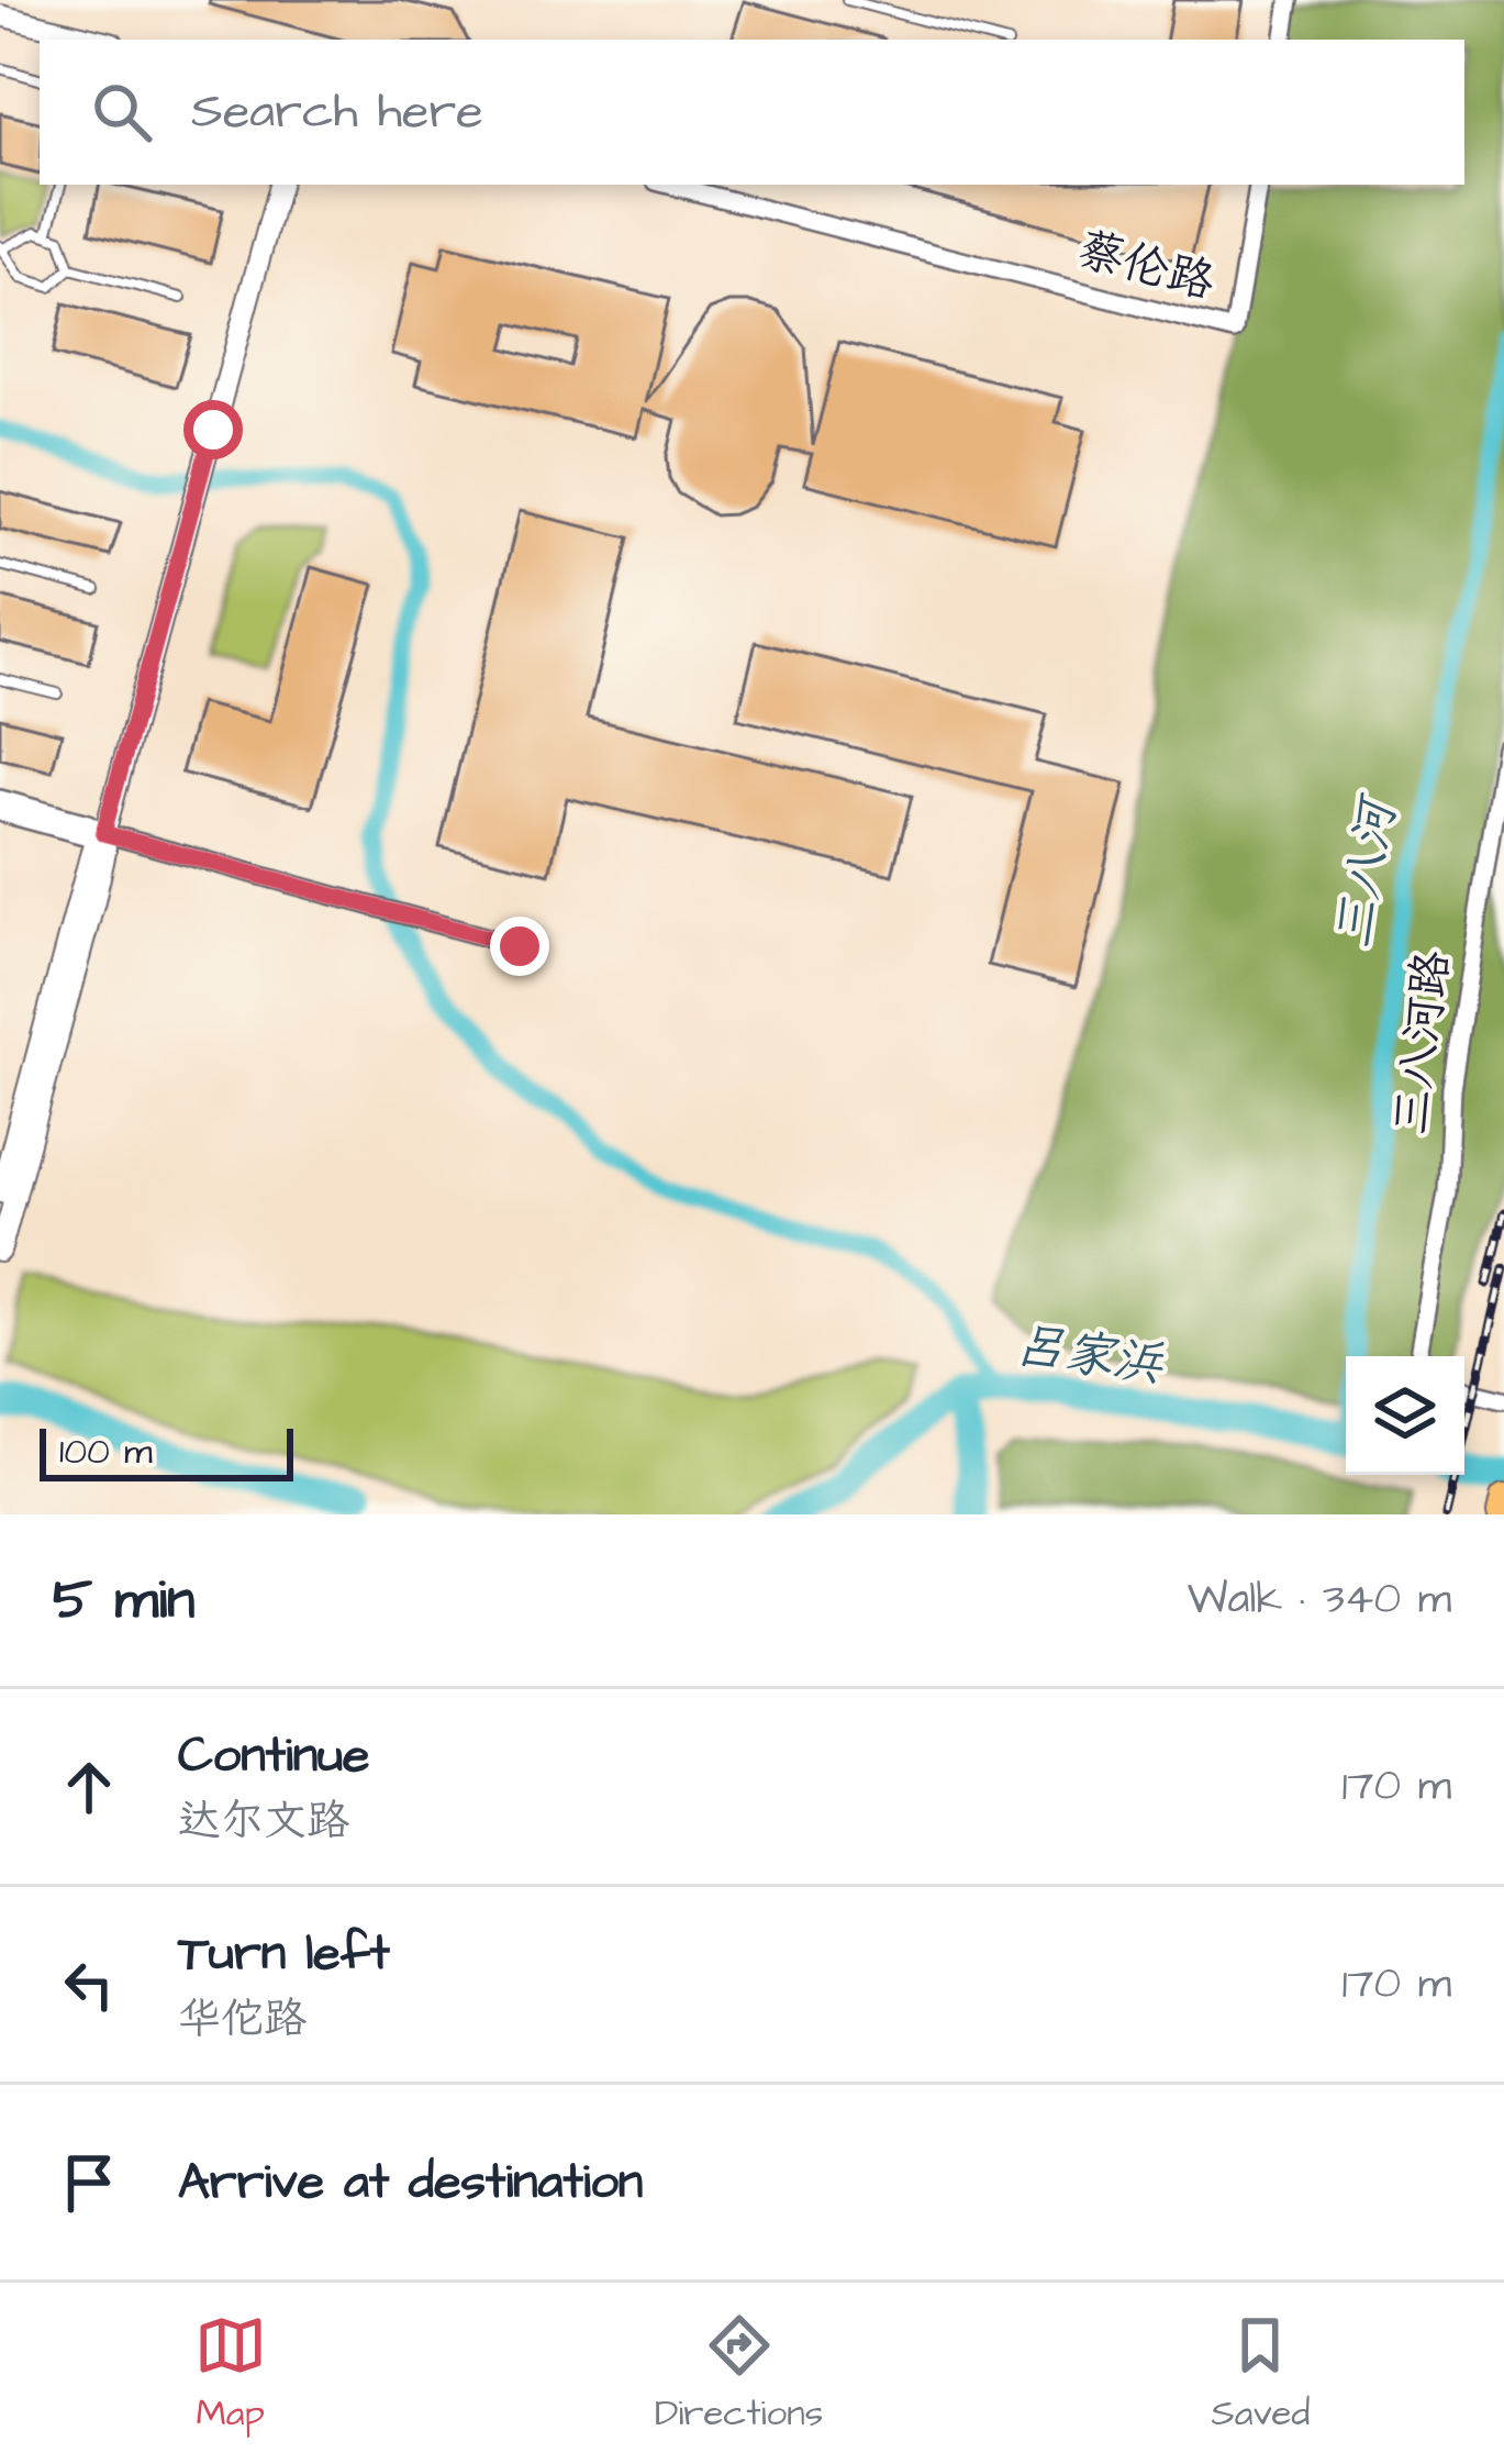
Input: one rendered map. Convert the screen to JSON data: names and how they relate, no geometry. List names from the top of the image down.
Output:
{
  "streets": {
    "street": ["蔡伦路", "三八河路"]
  },
  "water": ["三八河", "吕家浜"],
  "scale_bar": "100 m",
  "page": {
    "search": "Search here",
    "scale": "100 m",
    "heading": ["5 min", "Walk · 340 m"],
    "list": [
      ["Continue", "达尔文路", "170 m"],
      ["Turn left", "华佗路", "170 m"],
      "Arrive at destination"
    ],
    "nav": ["Map", "Directions", "Saved"]
  }
}
